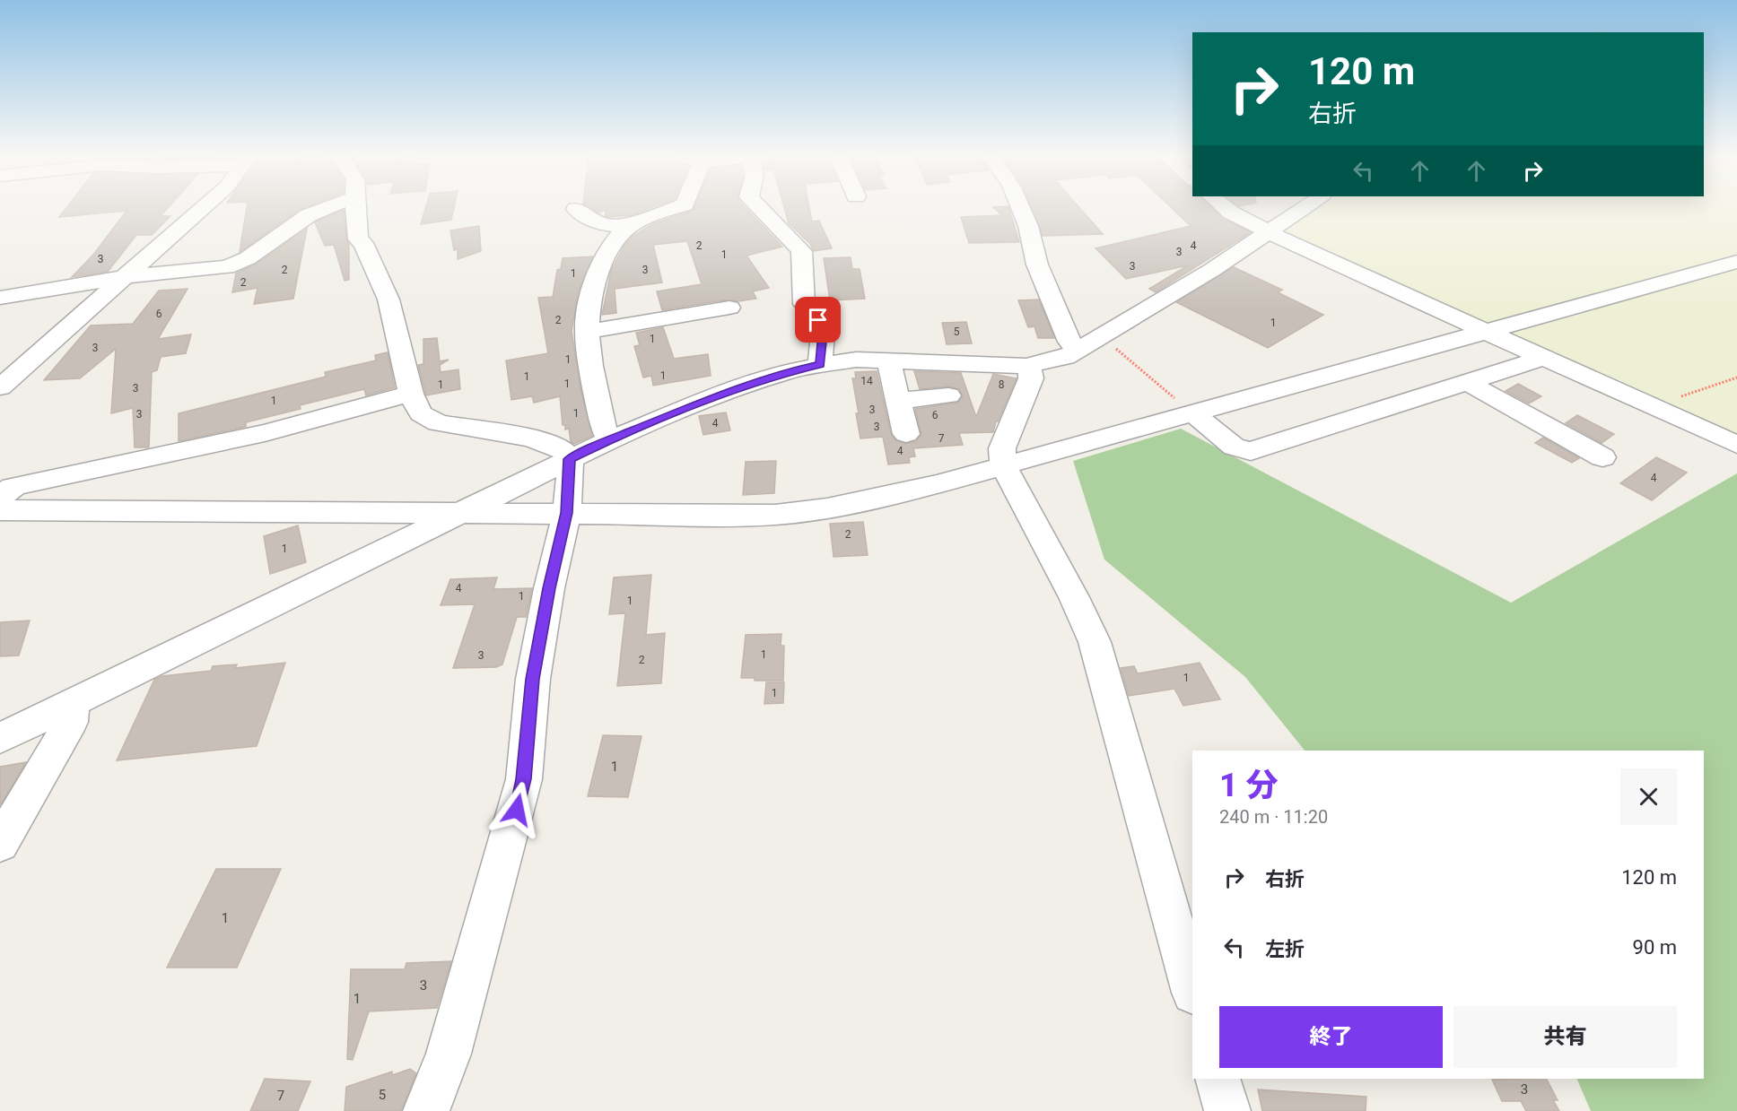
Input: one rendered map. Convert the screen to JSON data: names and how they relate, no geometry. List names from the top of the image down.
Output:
{
  "house_numbers": [
    "2",
    "4",
    "3",
    "1",
    "3",
    "3",
    "2",
    "3",
    "1",
    "2",
    "6",
    "2",
    "1",
    "5",
    "1",
    "3",
    "1",
    "1",
    "1",
    "14",
    "1",
    "1",
    "8",
    "3",
    "1",
    "3",
    "1",
    "3",
    "6",
    "4",
    "3",
    "7",
    "4",
    "4",
    "2",
    "1",
    "4",
    "1",
    "1",
    "1",
    "3",
    "2",
    "1",
    "1",
    "1",
    "1",
    "3",
    "1",
    "3",
    "5",
    "7"
  ],
  "page": {
    "turn": ["120 m", "右折"],
    "heading": ["1 分", "240 m · 11:20"],
    "list": [
      {
        "name": "右折",
        "value": "120 m"
      },
      {
        "name": "左折",
        "value": "90 m"
      }
    ],
    "buttons": ["終了", "共有"]
  }
}
